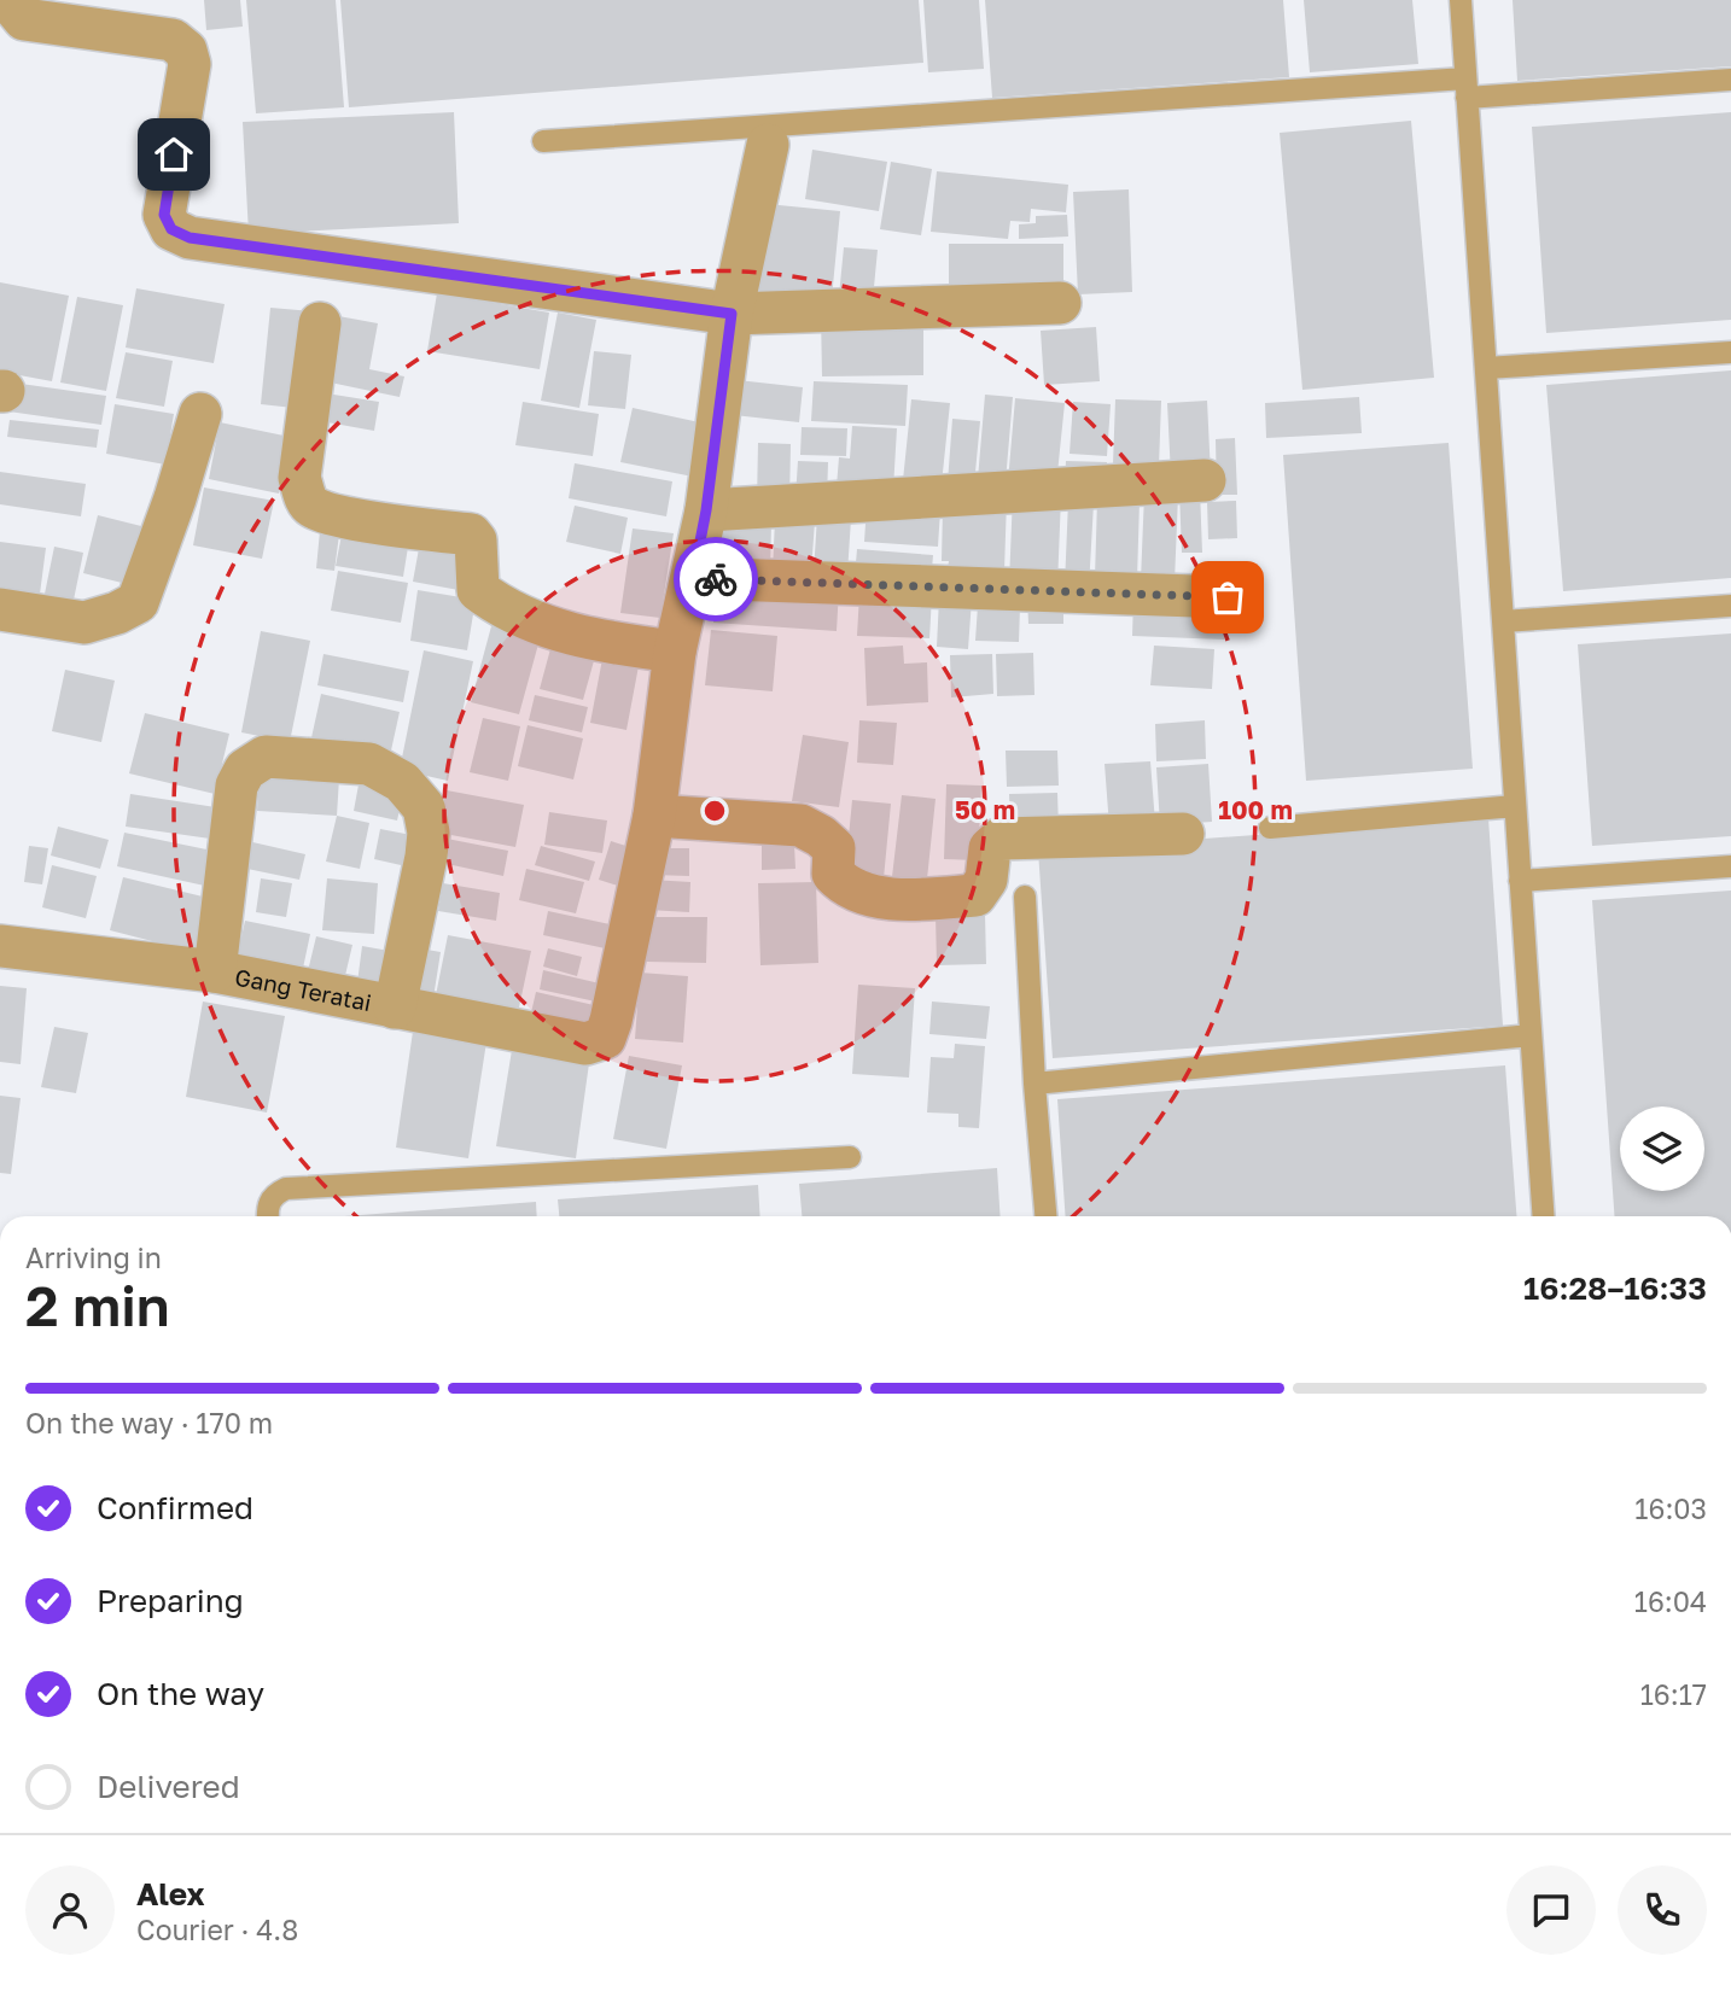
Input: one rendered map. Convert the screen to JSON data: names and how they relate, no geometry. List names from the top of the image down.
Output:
{
  "streets": {
    "street": ["Gang Teratai"]
  },
  "page": {
    "heading": ["2 min", "Arriving in", "16:28–16:33"],
    "panel": ["Alex", "Courier · 4.8"],
    "bar": "On the way · 170 m",
    "list": [
      ["Confirmed", "16:03"],
      ["Preparing", "16:04"],
      ["On the way", "16:17"],
      "Delivered"
    ]
  },
  "rings": ["50 m", "100 m"]
}
